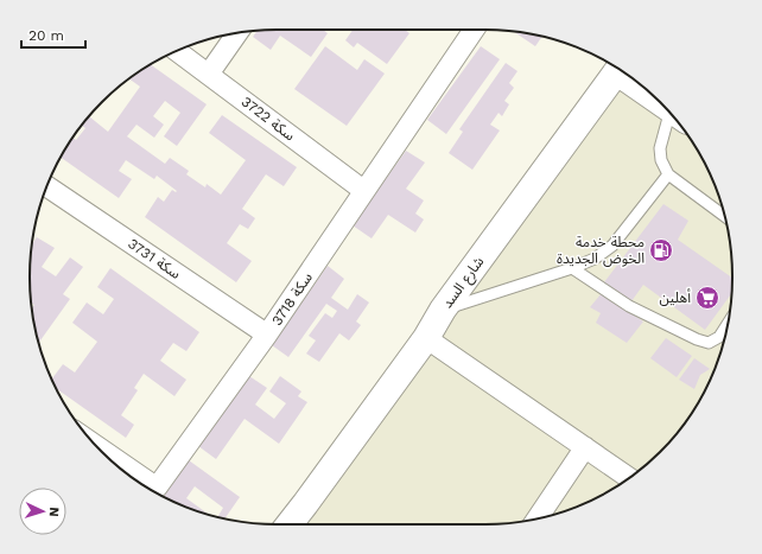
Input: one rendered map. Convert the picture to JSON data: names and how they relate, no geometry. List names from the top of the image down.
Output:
{
  "streets": {
    "street": [
      "سكة 3722",
      "سكة 3731",
      "شارع السد",
      "سكة 3718"
    ]
  },
  "crossings": [
    ["سكة 3722", "سكة 3718"],
    ["سكة 3731", "سكة 3718"]
  ],
  "places": {
    "fuel station": ["محطة خدمة الخوض الجديدة"],
    "supermarket": ["أهلين"]
  },
  "scale_bar": "20 m",
  "north": "right"
}
